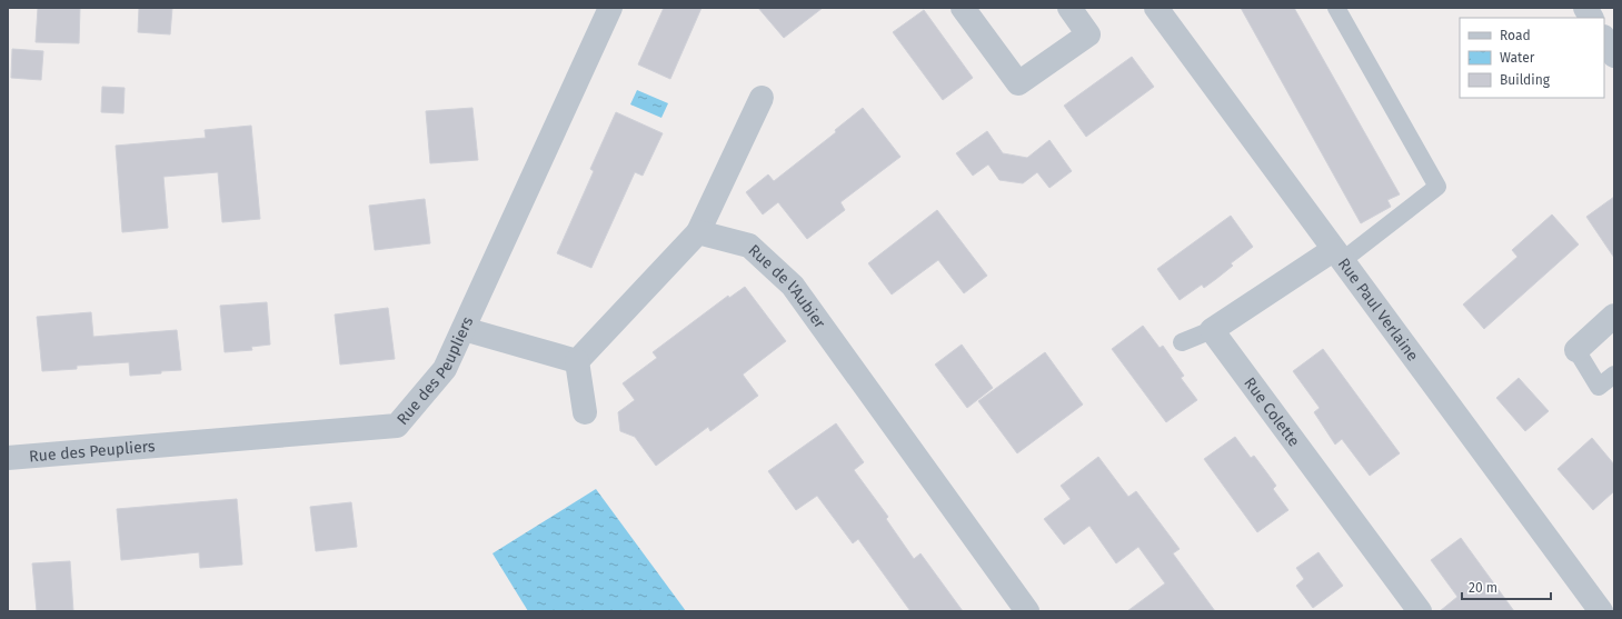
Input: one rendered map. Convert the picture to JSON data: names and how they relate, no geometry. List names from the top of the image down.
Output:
{
  "streets": {
    "street": [
      "Rue de l'Aubier",
      "Rue Paul Verlaine",
      "Rue des Peupliers",
      "Rue Colette"
    ]
  },
  "legend": ["Road", "Water", "Building"],
  "scale_bar": "20 m"
}
